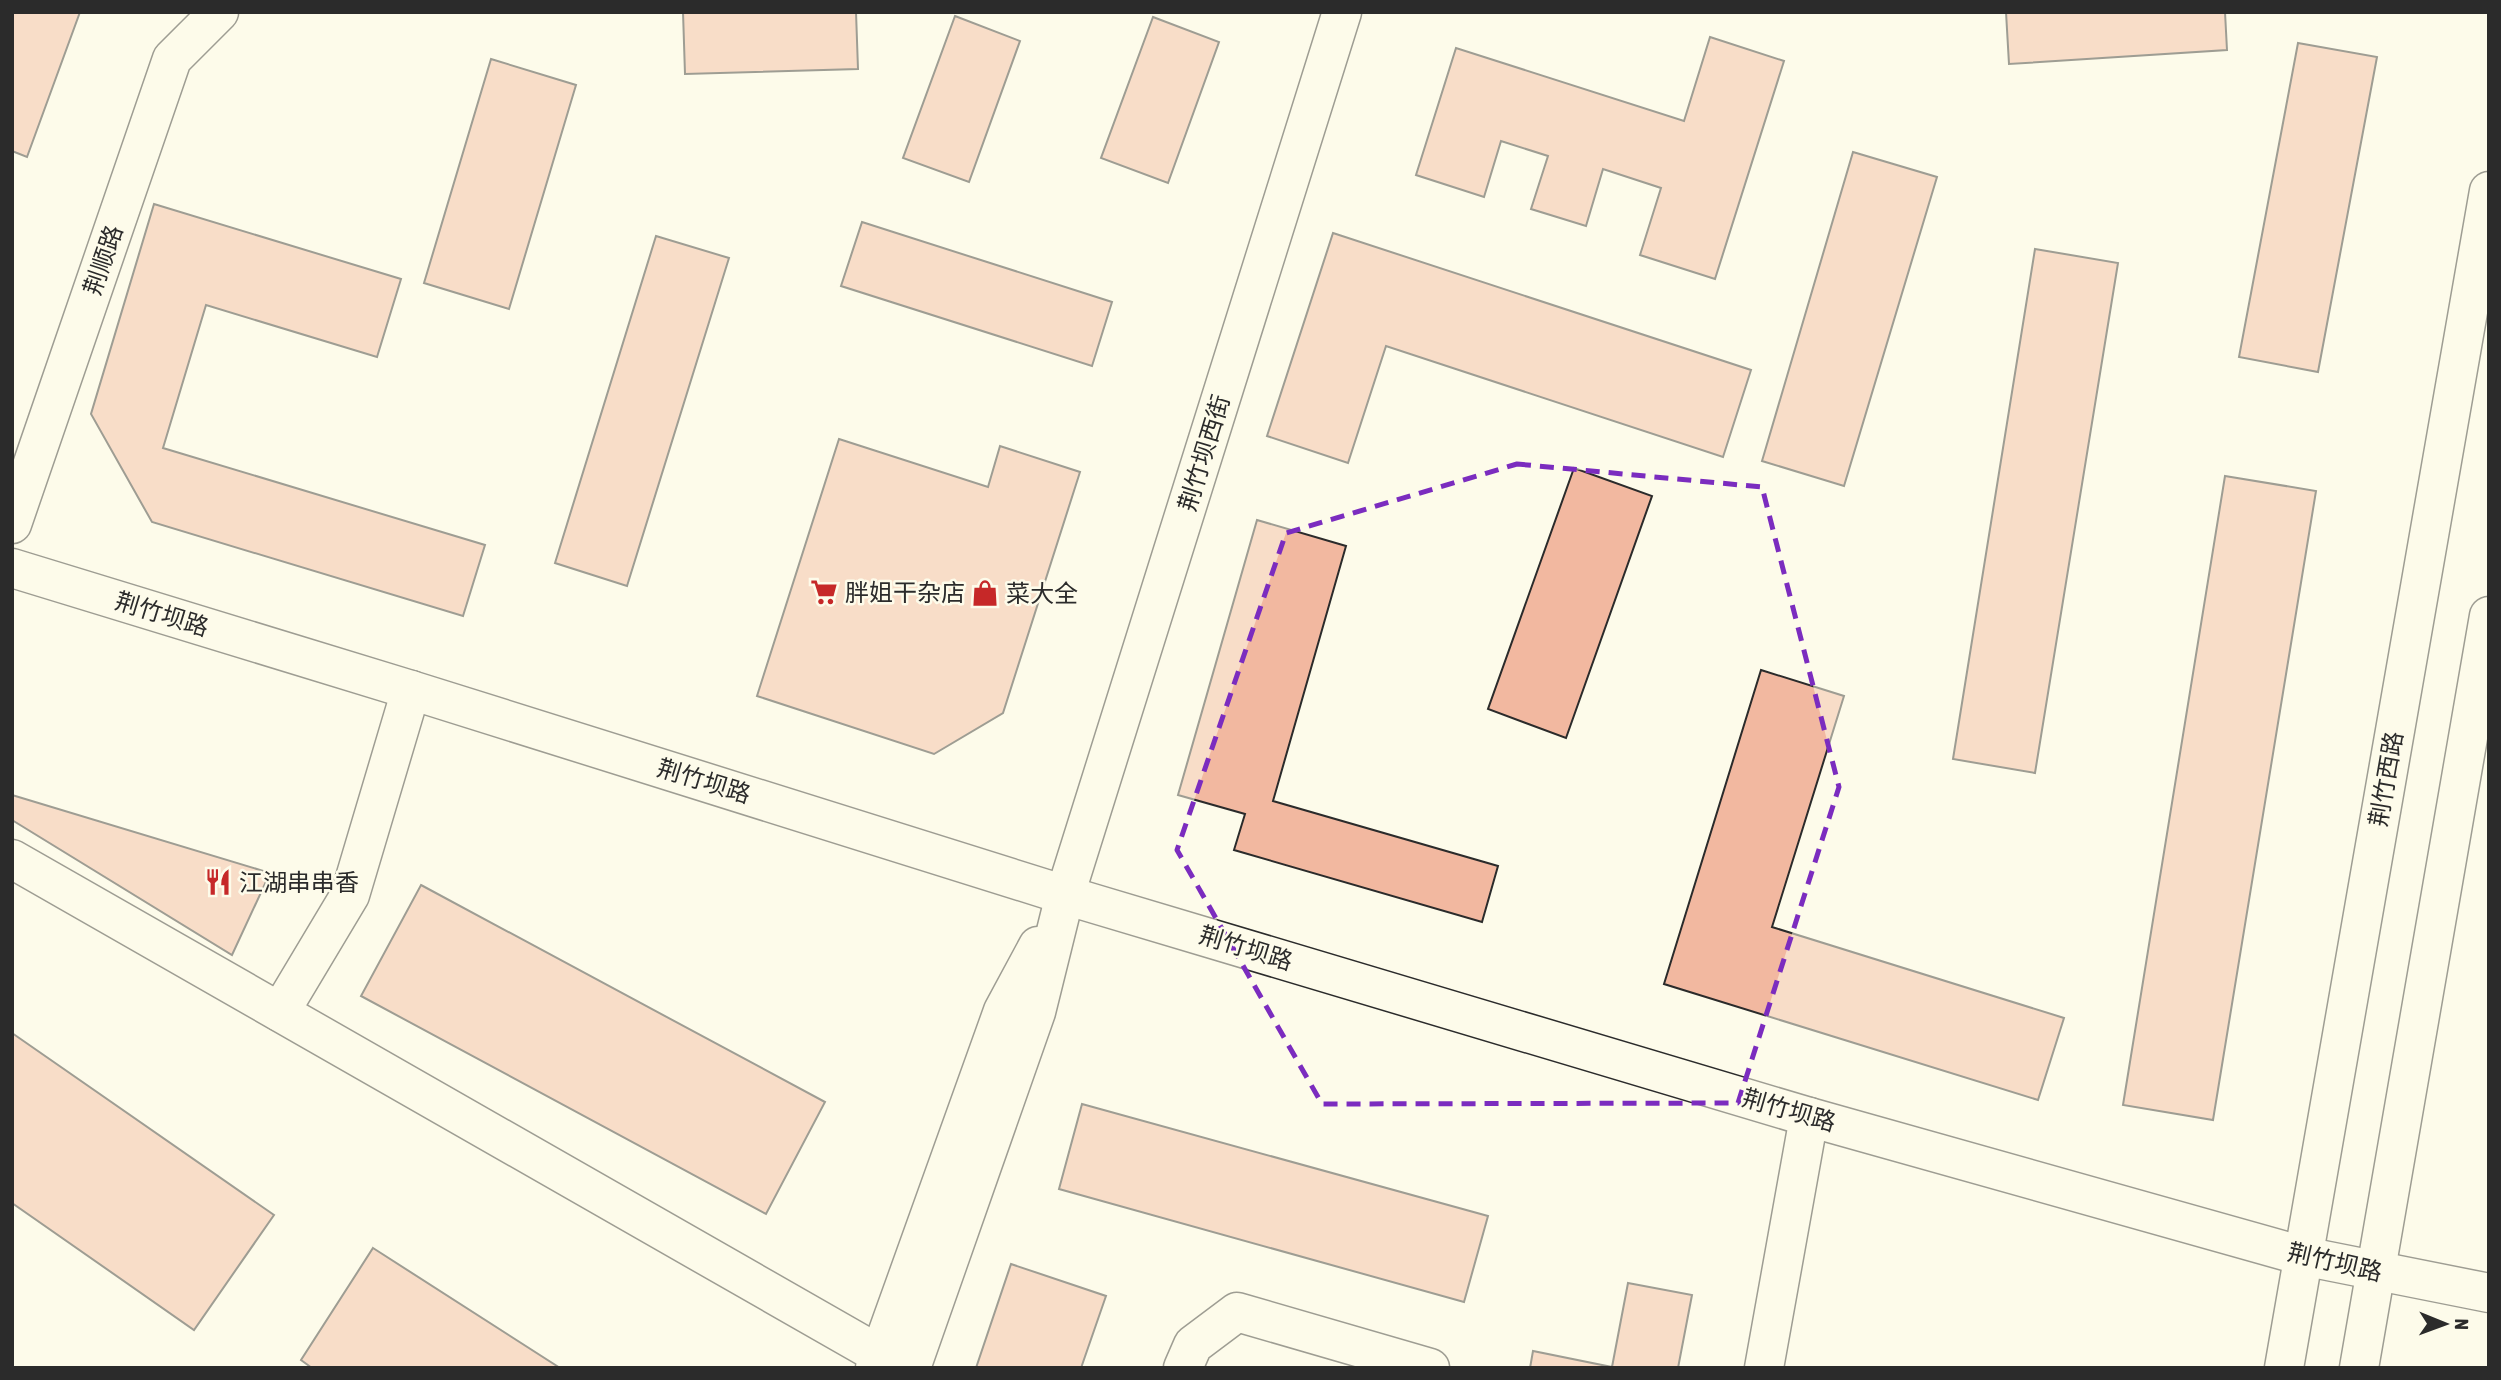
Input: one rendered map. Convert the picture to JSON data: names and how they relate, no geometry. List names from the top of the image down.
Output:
{
  "streets": {
    "street": [
      "荆顺路",
      "荆竹坝西街",
      "荆竹坝路",
      "荆竹西路"
    ]
  },
  "crossings": [
    ["荆竹坝西街", "荆竹坝路"],
    ["荆竹坝路", "荆竹西路"]
  ],
  "places": {
    "supermarket": ["胖姐干杂店"],
    "shop": ["菜大全"],
    "restaurant": ["江湖串串香"]
  },
  "north": "right"
}
